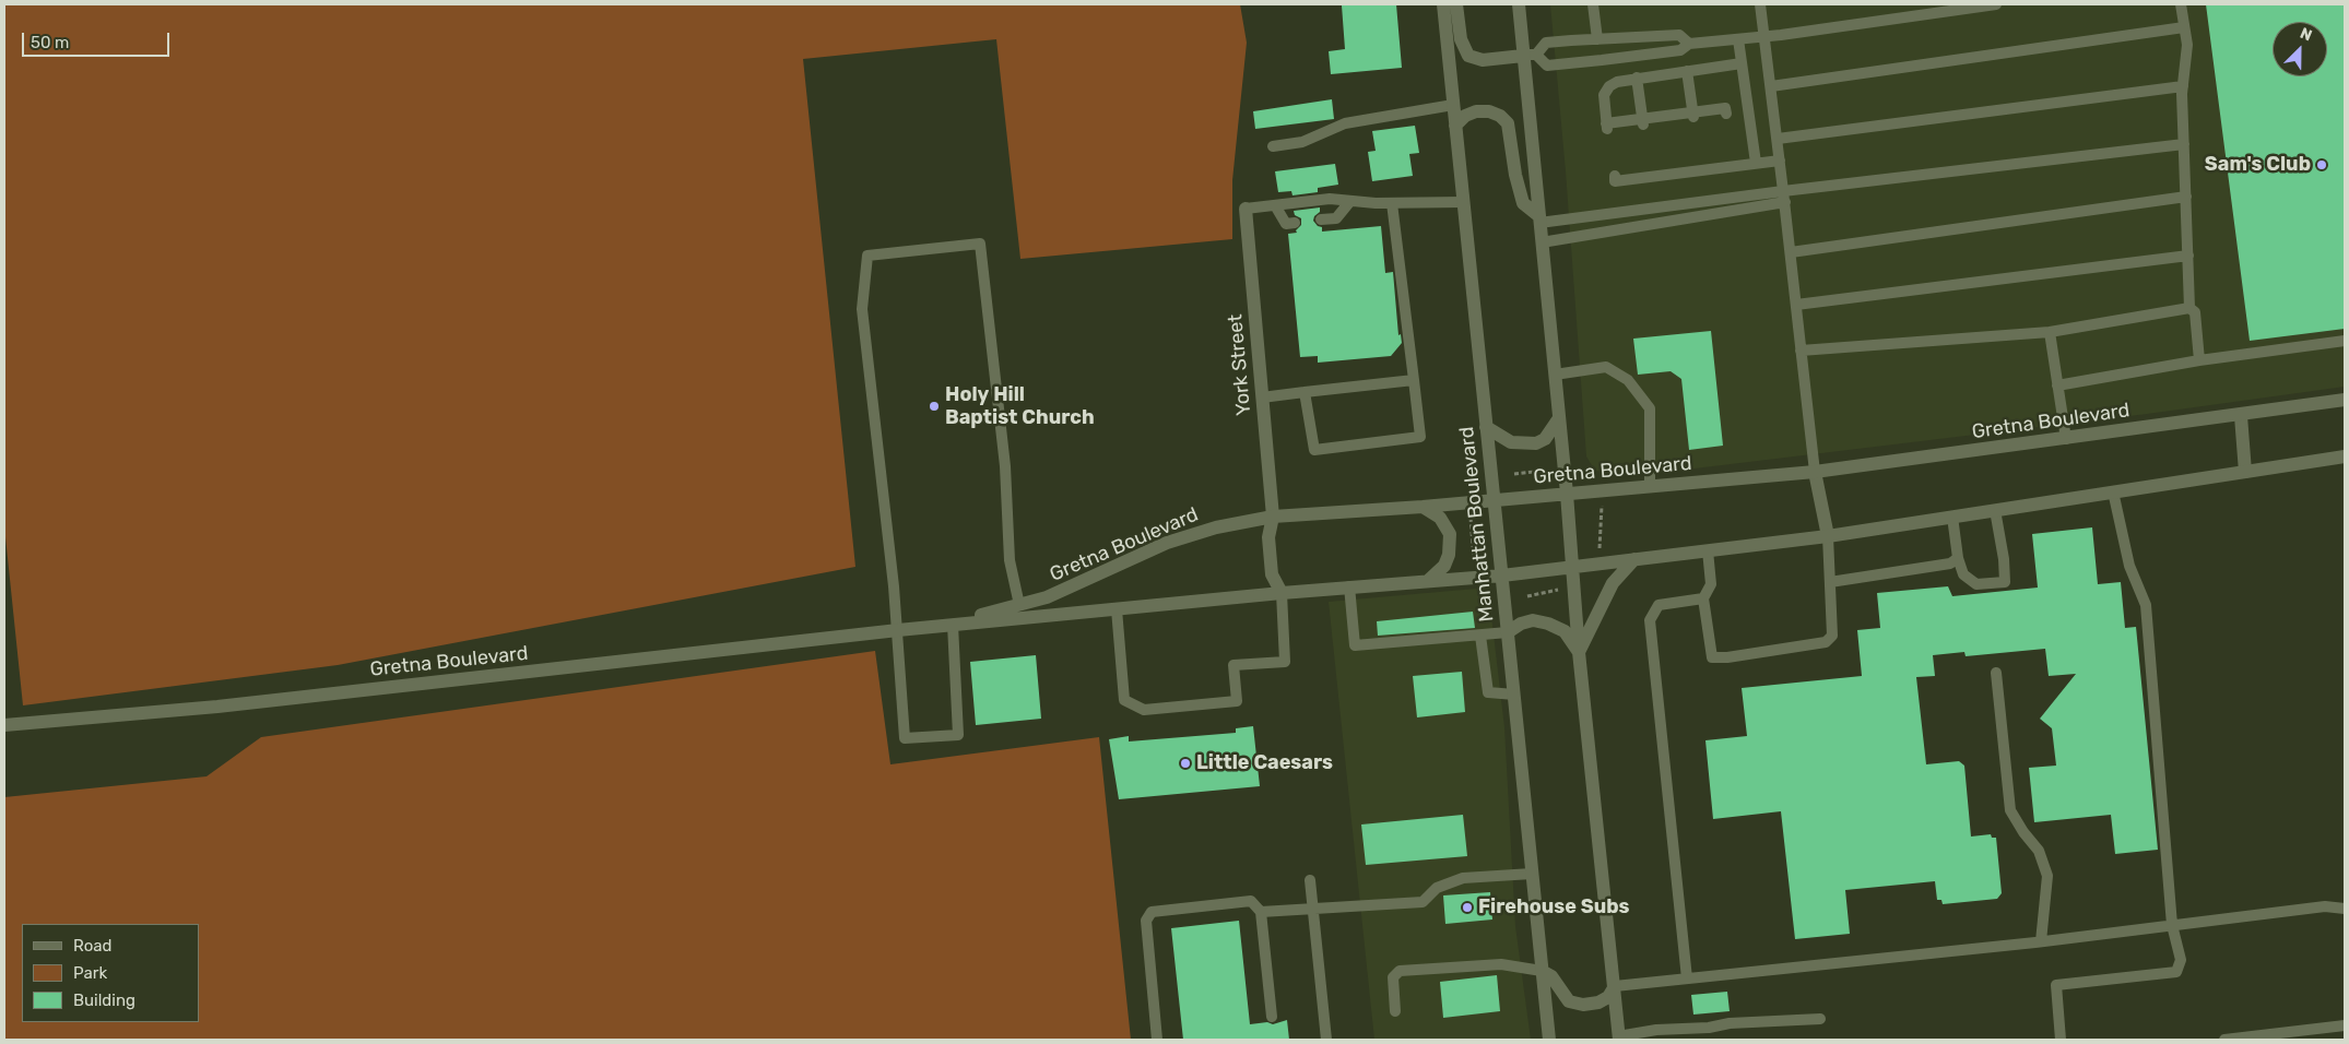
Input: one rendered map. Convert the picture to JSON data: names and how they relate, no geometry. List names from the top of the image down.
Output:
{
  "streets": {
    "street": ["York Street", "Gretna Boulevard", "Manhattan Boulevard"]
  },
  "crossings": [
    ["York Street", "Gretna Boulevard"],
    ["Gretna Boulevard", "Manhattan Boulevard"]
  ],
  "places": [
    "Sam's Club",
    "Holy Hill Baptist Church",
    "Little Caesars",
    "Firehouse Subs"
  ],
  "legend": ["Road", "Park", "Building"],
  "scale_bar": "50 m",
  "north": "top right"
}
